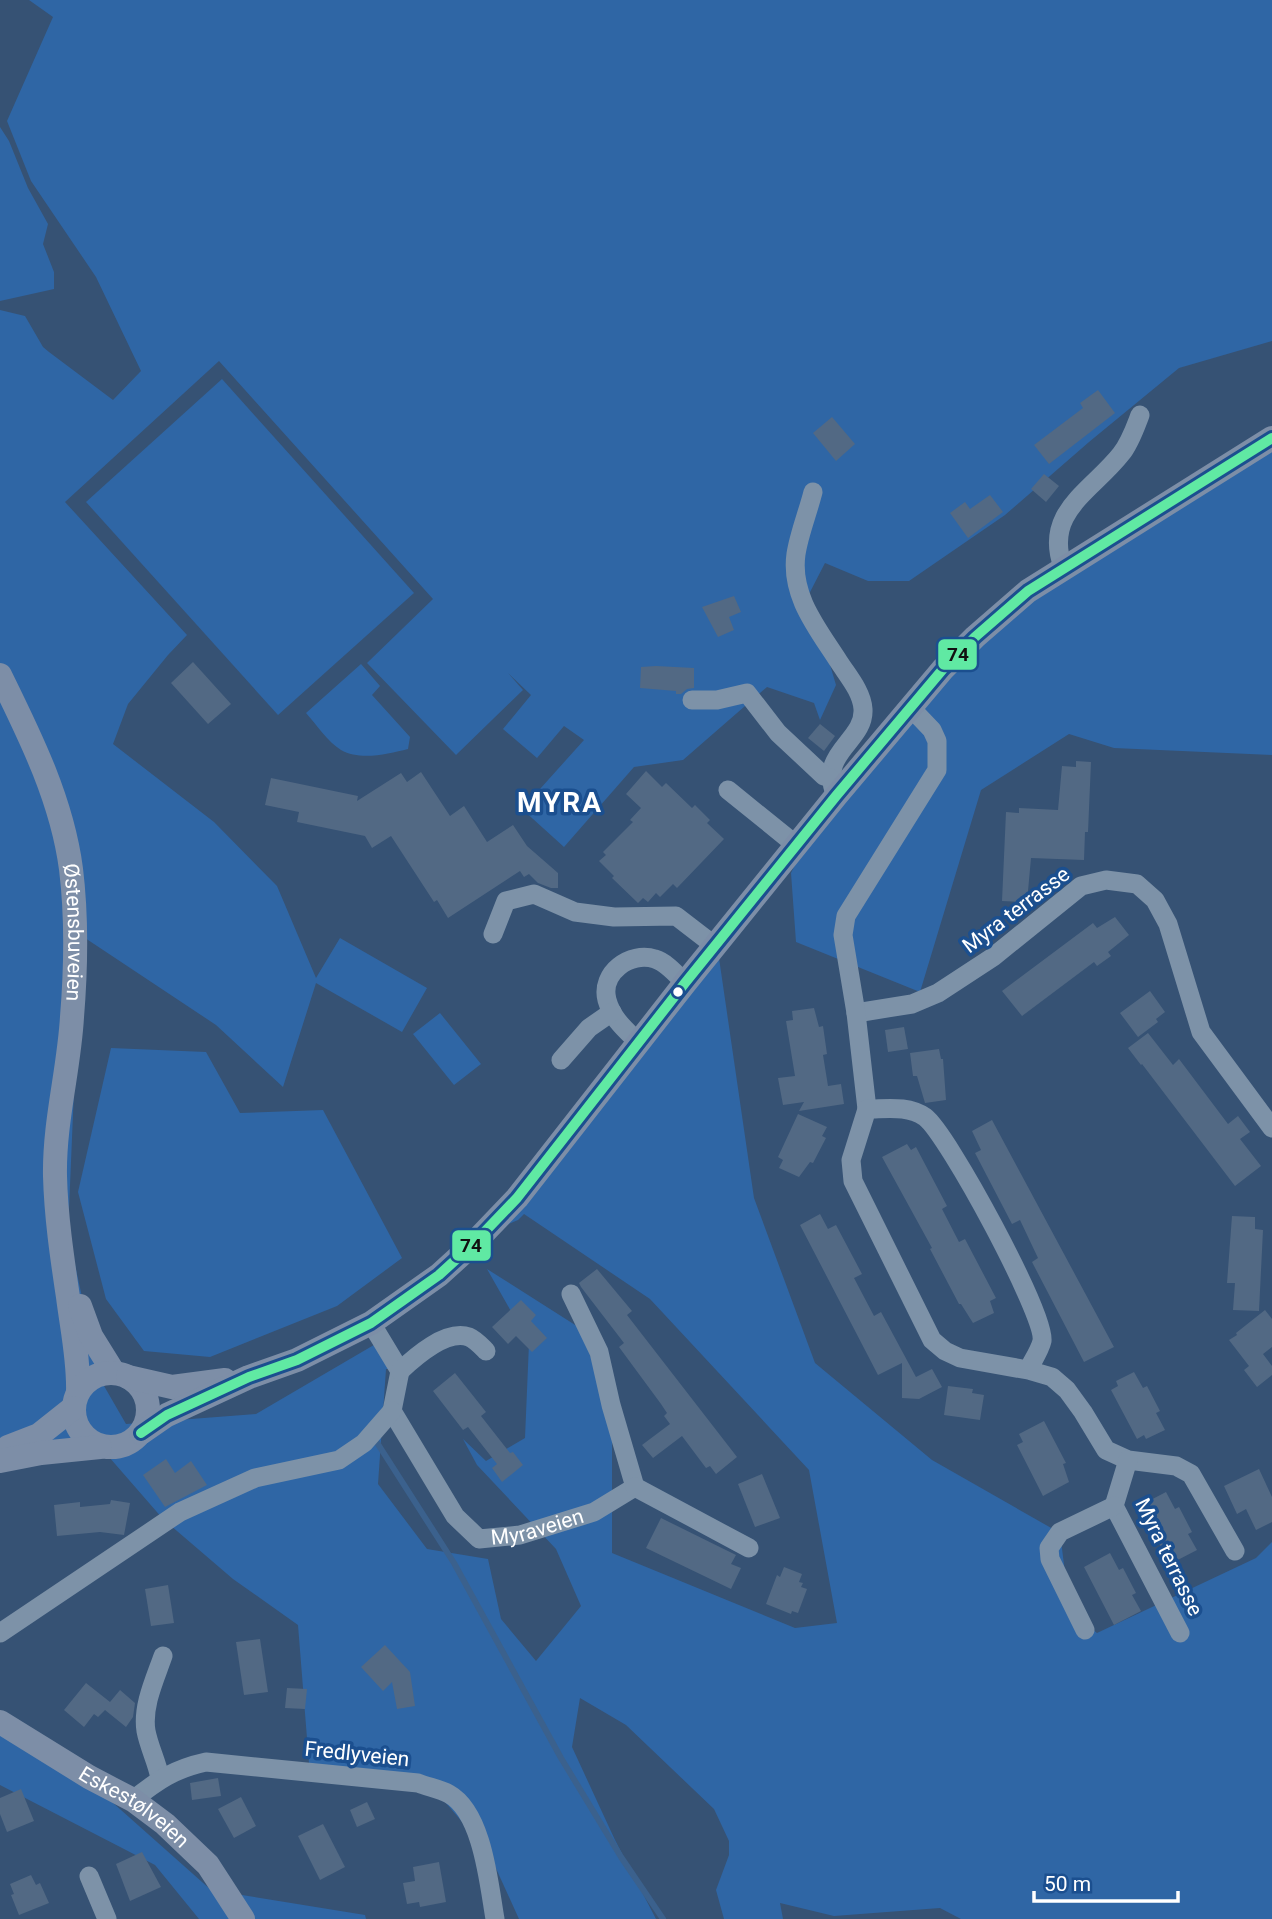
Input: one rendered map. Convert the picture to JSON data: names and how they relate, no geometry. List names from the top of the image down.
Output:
{
  "streets": {
    "main road": ["Østensbuveien", "Eskestølveien"],
    "street": ["Myra terrasse", "Myraveien", "Fredlyveien"]
  },
  "crossings": [
    ["Fredlyveien", "Eskestølveien"]
  ],
  "districts": ["MYRA"],
  "lines": ["transit line 74"],
  "scale_bar": "50 m"
}
